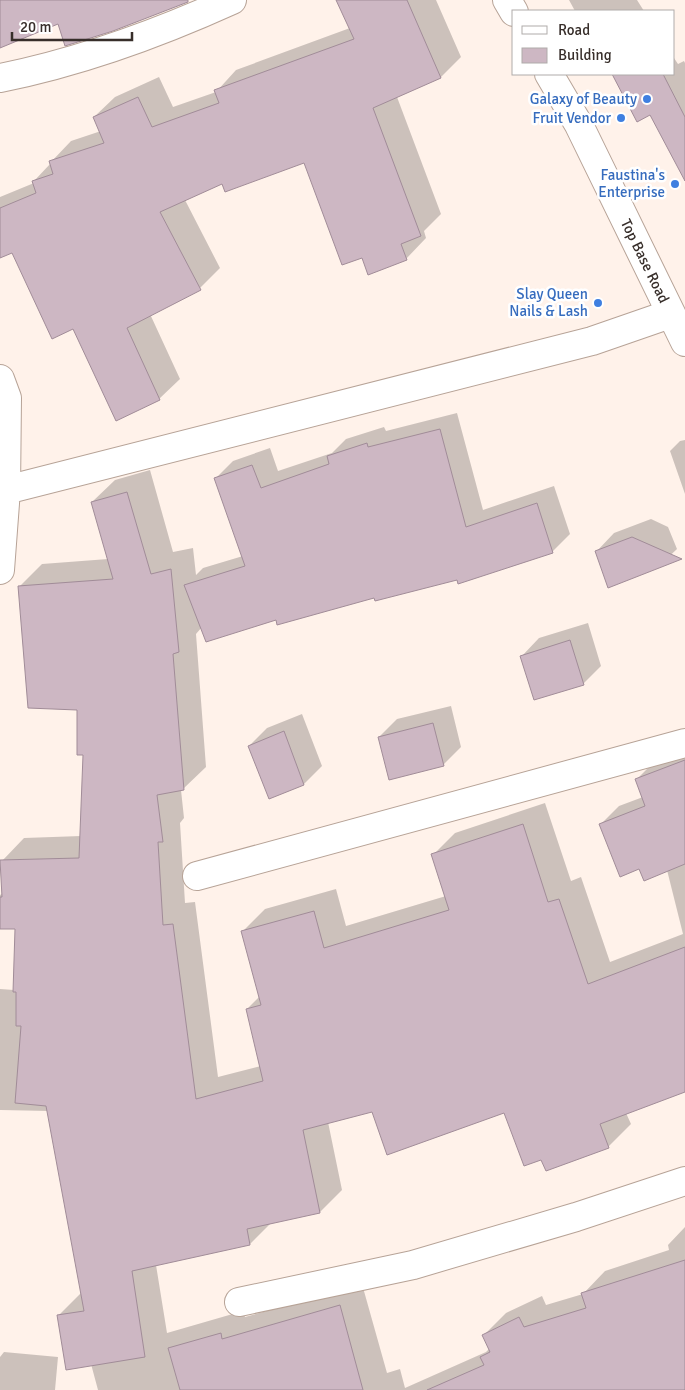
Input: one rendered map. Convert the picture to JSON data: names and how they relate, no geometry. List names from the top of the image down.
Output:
{
  "streets": {
    "street": ["Top Base Road"]
  },
  "places": [
    "Galaxy of Beauty",
    "Fruit Vendor",
    "Faustina's Enterprise",
    "Slay Queen Nails & Lash"
  ],
  "legend": ["Road", "Building"],
  "scale_bar": "20 m"
}
